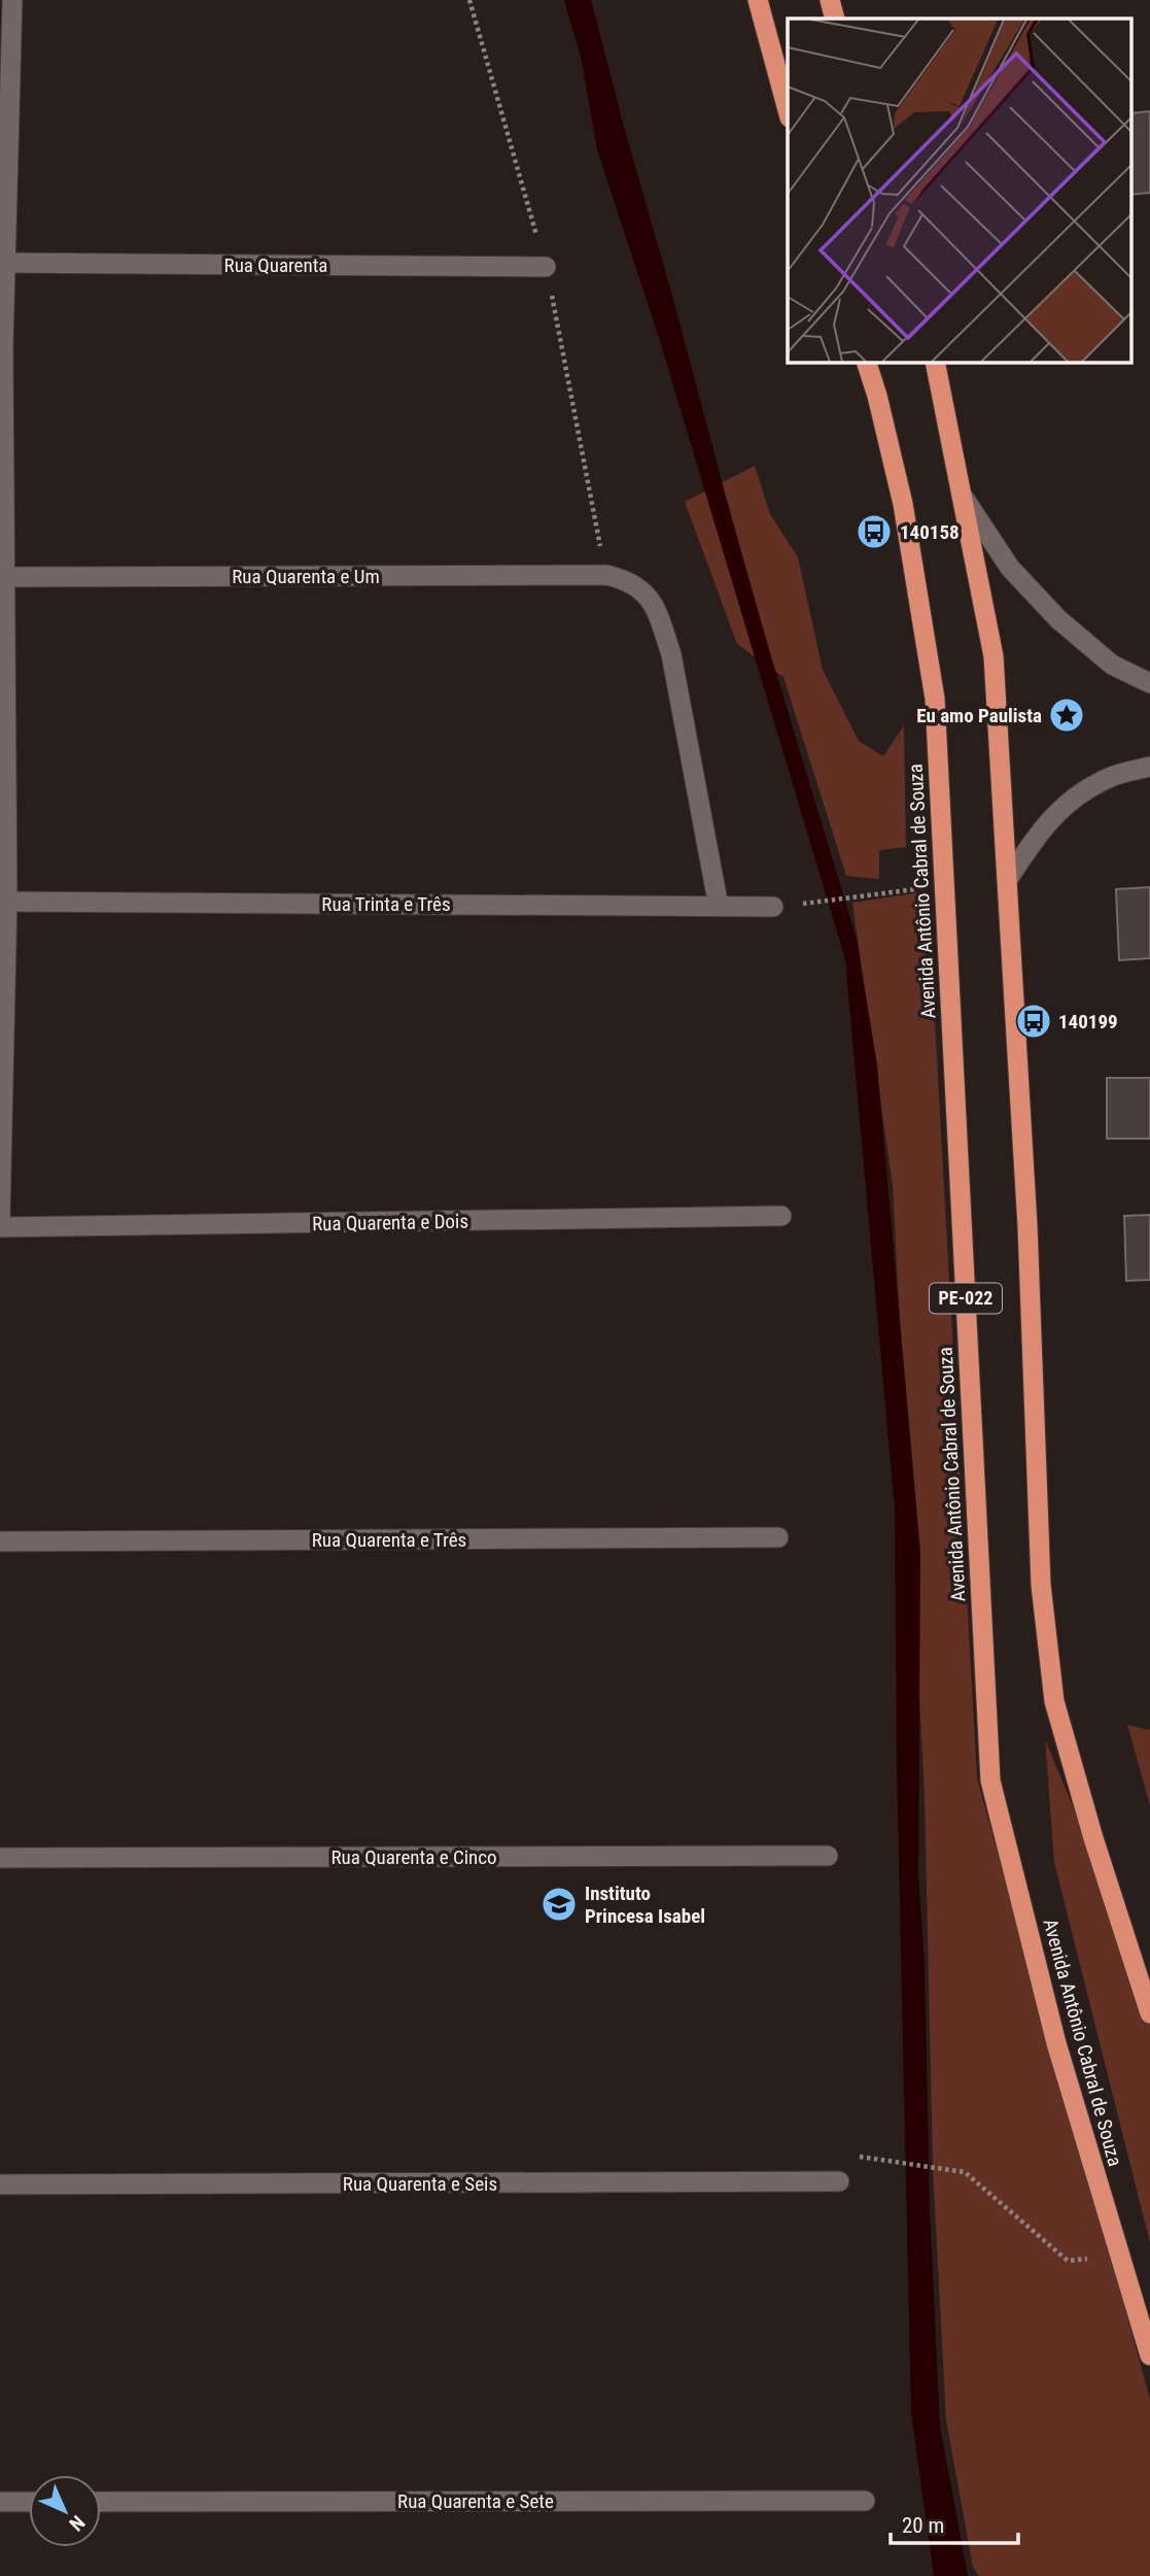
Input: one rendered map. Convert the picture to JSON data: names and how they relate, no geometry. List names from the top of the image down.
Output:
{
  "streets": {
    "highway": ["Avenida Antônio Cabral de Souza", "PE-022"],
    "street": [
      "Rua Quarenta",
      "Rua Quarenta e Um",
      "Rua Trinta e Três",
      "Rua Quarenta e Dois",
      "Rua Quarenta e Três",
      "Rua Quarenta e Cinco",
      "Rua Quarenta e Seis",
      "Rua Quarenta e Sete"
    ]
  },
  "crossings": [
    ["Rua Quarenta e Um", "Rua Trinta e Três"]
  ],
  "places": {
    "bus stop": ["140158", "140199"],
    "place": ["Eu amo Paulista"],
    "school or university": ["Instituto Princesa Isabel"]
  },
  "scale_bar": "20 m",
  "north": "bottom right"
}
